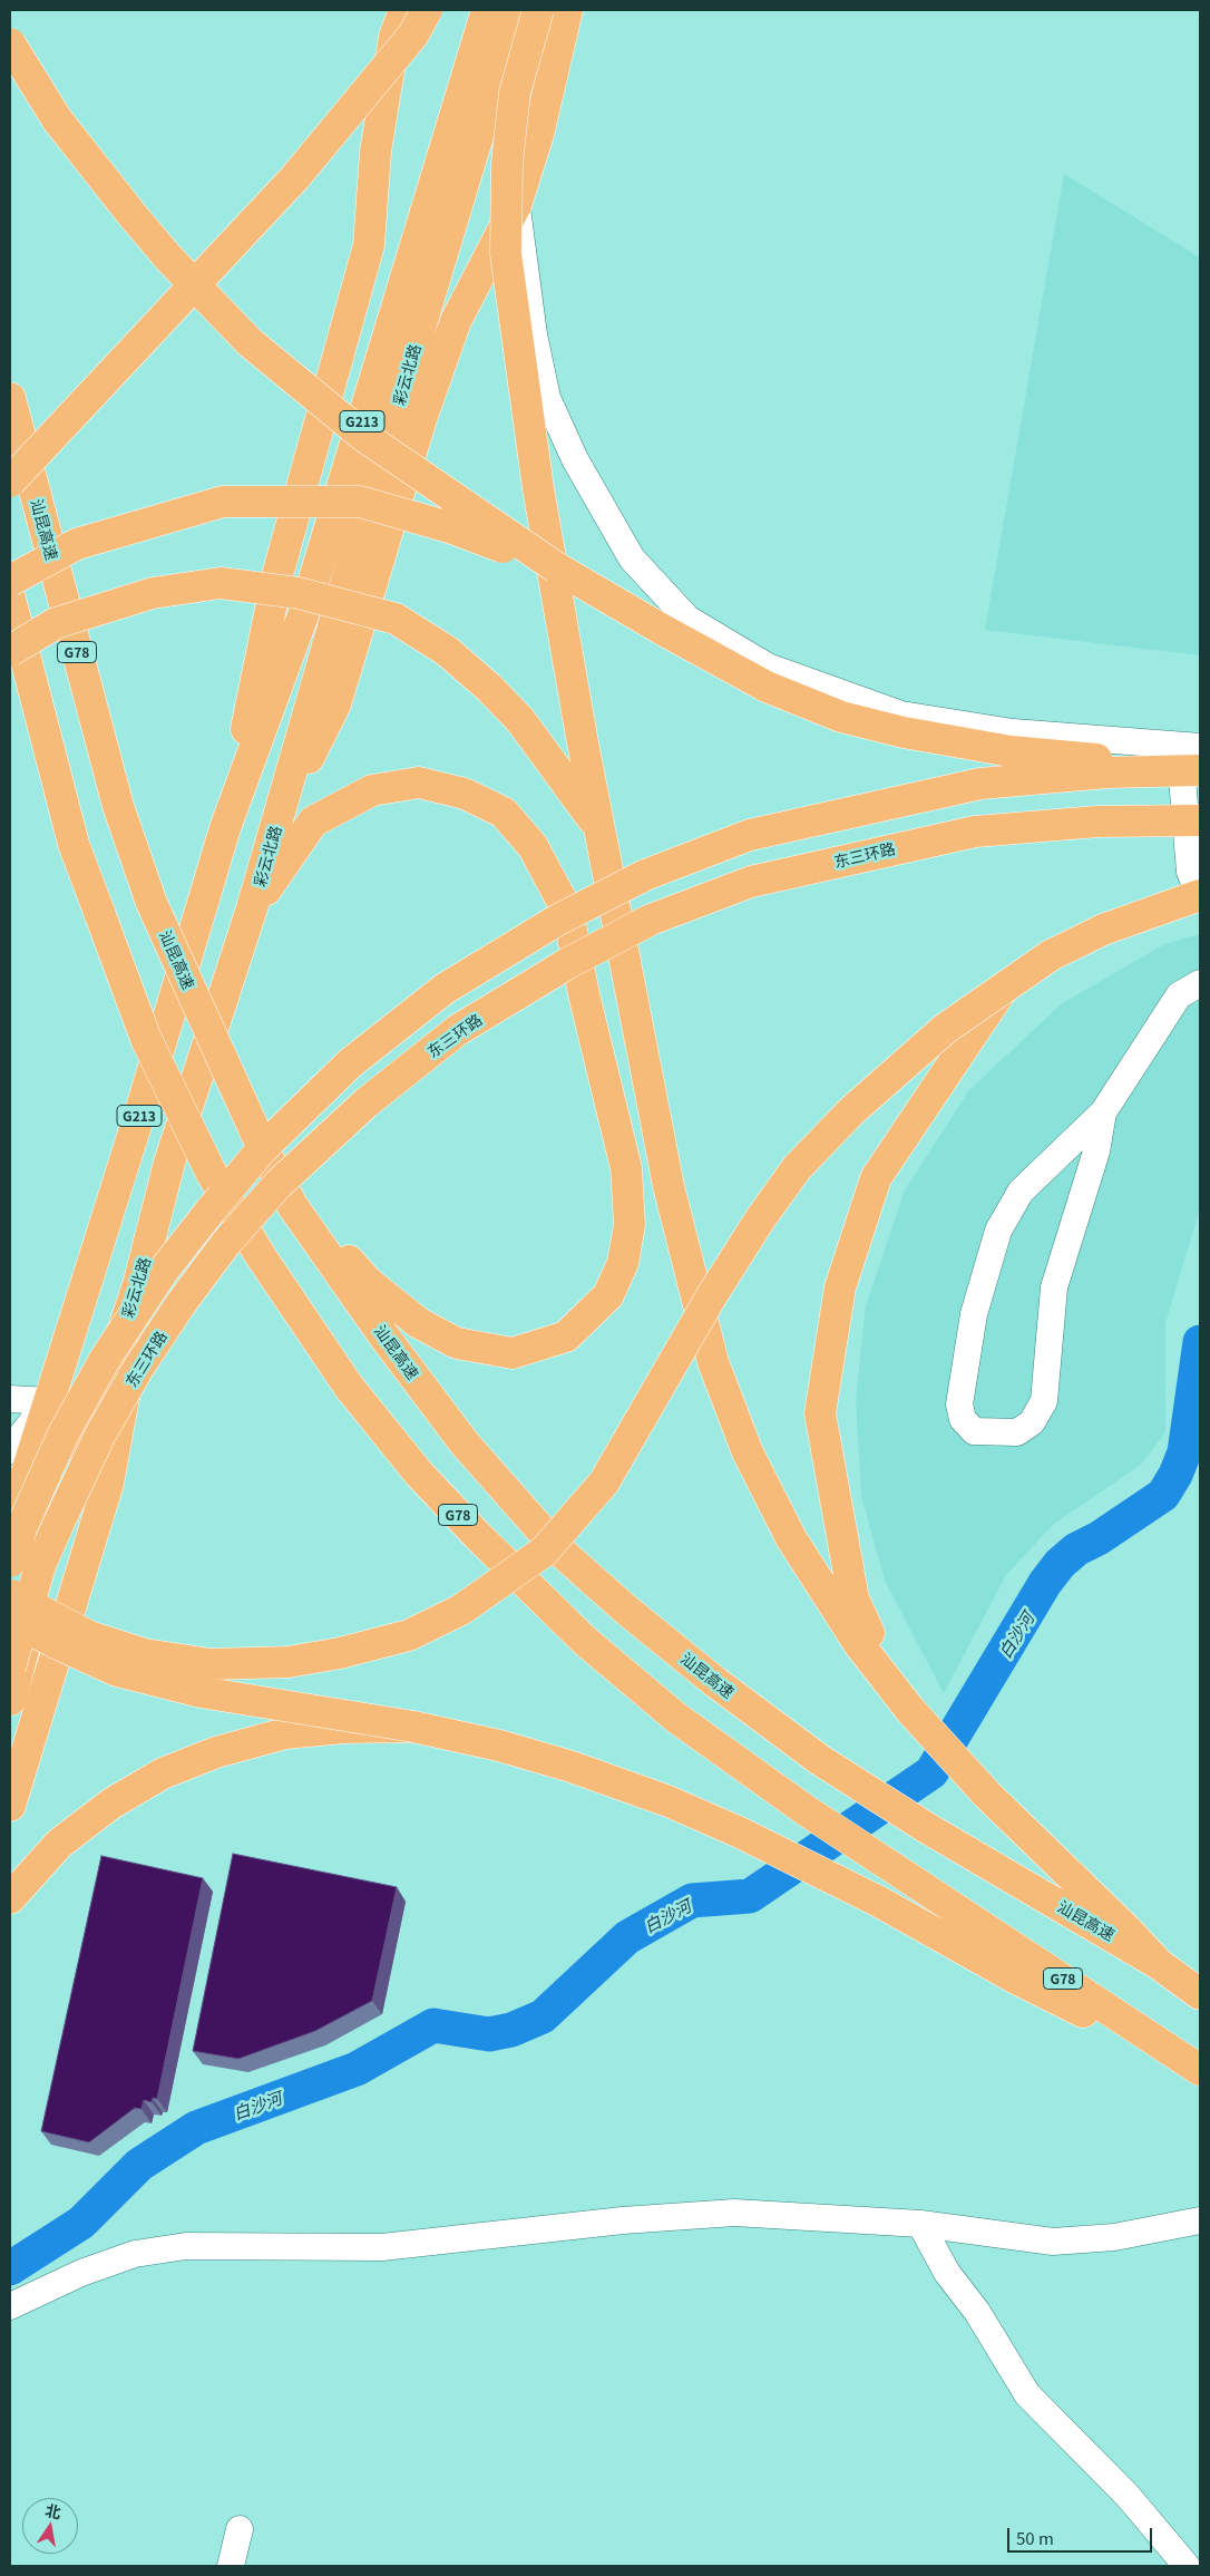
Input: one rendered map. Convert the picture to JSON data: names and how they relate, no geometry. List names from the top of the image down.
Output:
{
  "streets": {
    "highway": [
      "彩云北路",
      "G213",
      "汕昆高速",
      "G78",
      "东三环路"
    ]
  },
  "crossings": [
    ["彩云北路", "G213"]
  ],
  "water": ["白沙河"],
  "scale_bar": "50 m",
  "north": "top"
}
